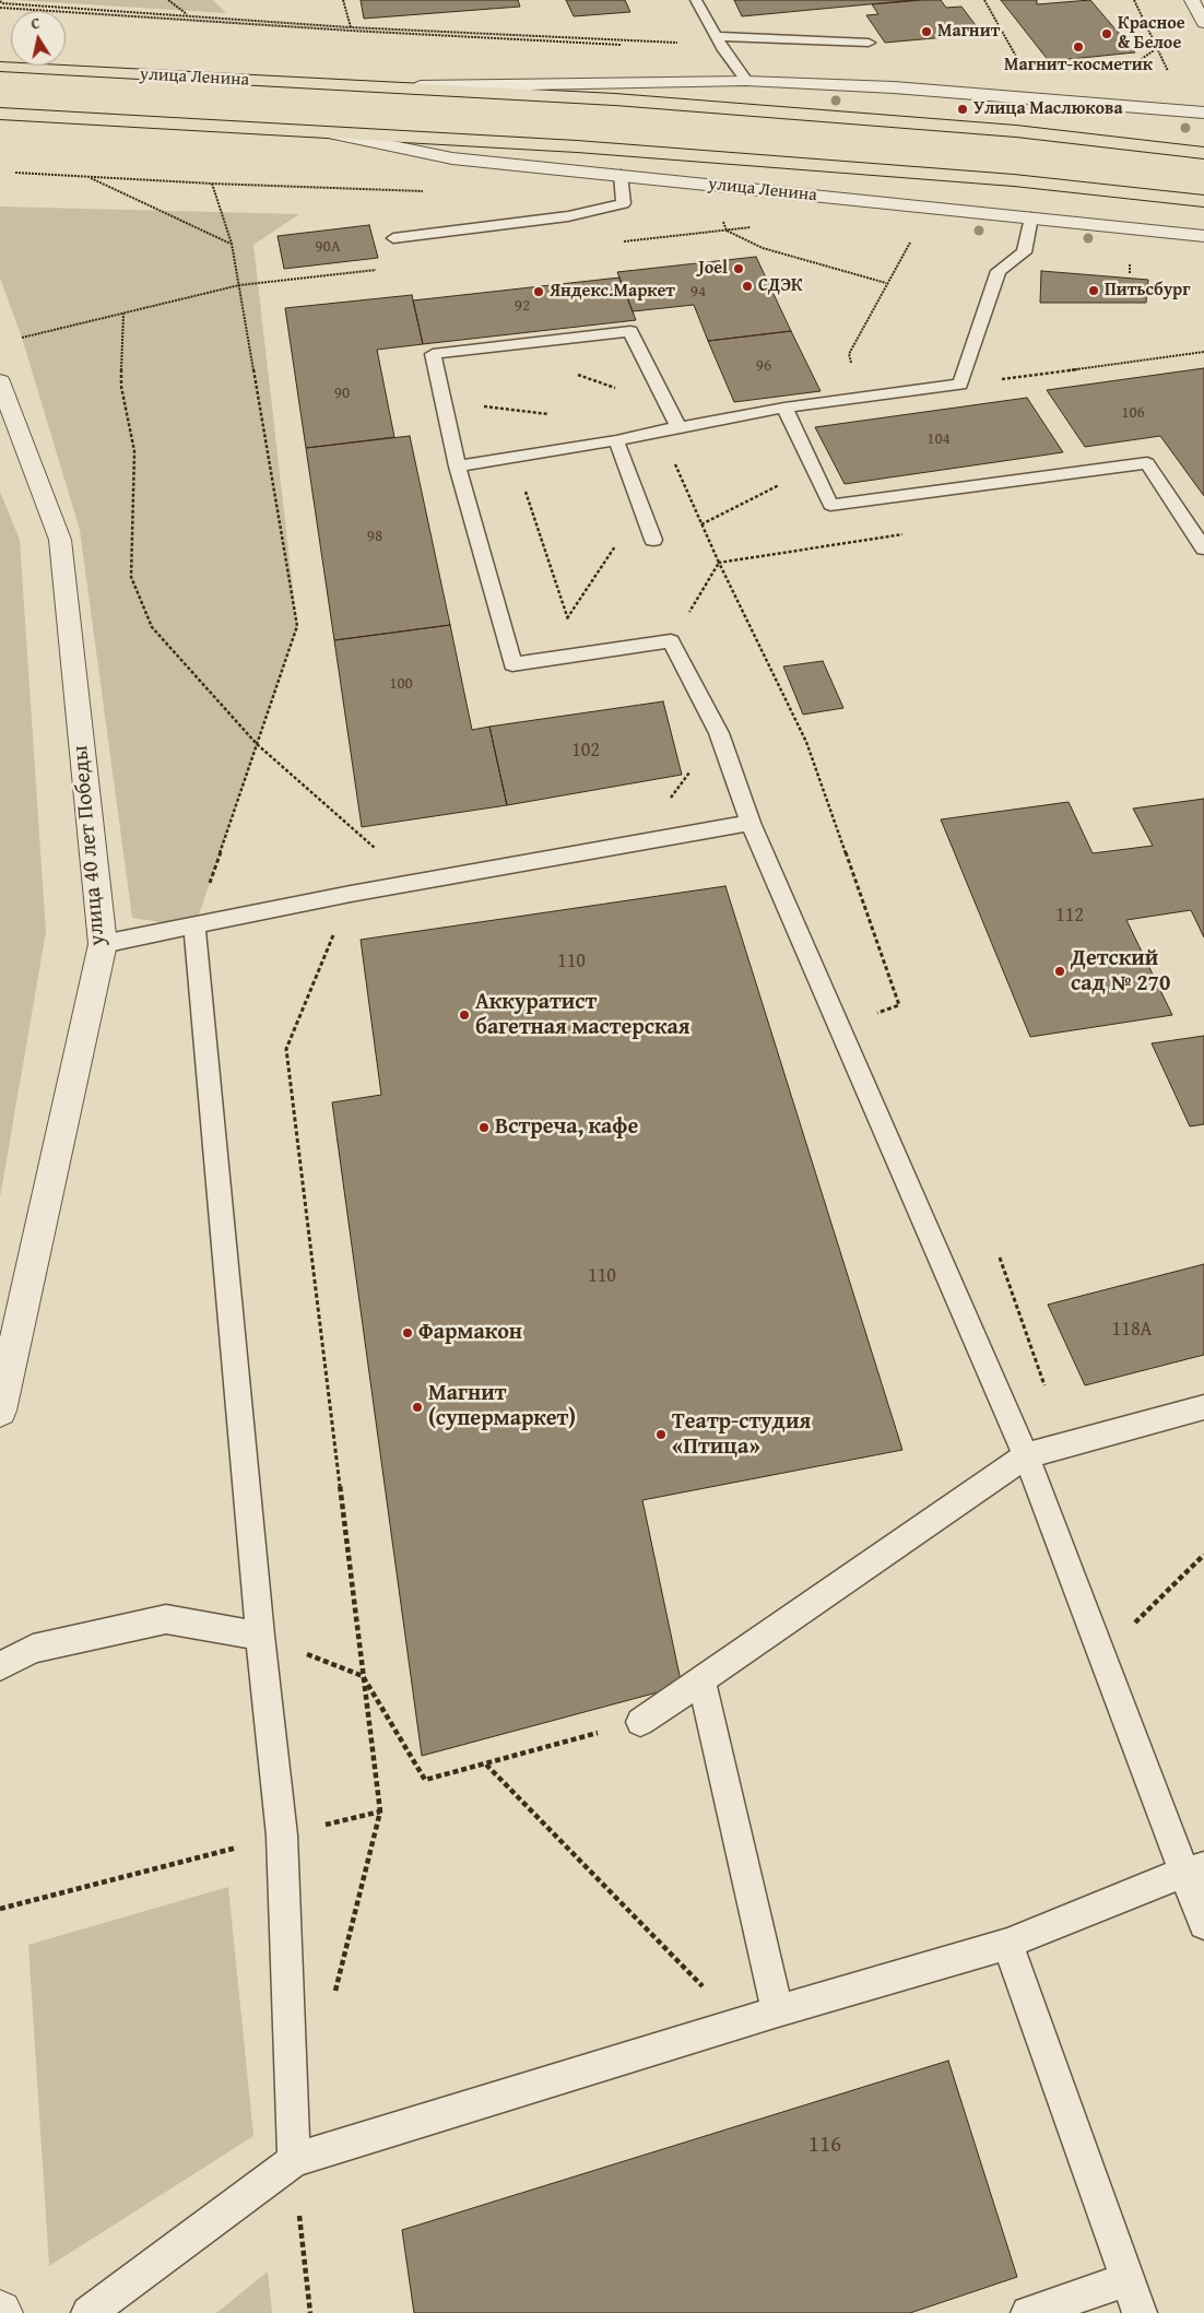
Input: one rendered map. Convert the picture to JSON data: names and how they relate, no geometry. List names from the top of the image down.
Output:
{
  "streets": {
    "main road": ["улица Ленина"],
    "street": ["улица 40 лет Победы"]
  },
  "places": [
    "Магнит",
    "Красное & Белое",
    "Магнит-косметик",
    "Улица Маслюкова",
    "Joel",
    "СДЭК",
    "Питьсбург",
    "Яндекс.Маркет",
    "Детский сад № 270",
    "Аккуратист багетная мастерская",
    "Встреча, кафе",
    "Фармакон",
    "Магнит (супермаркет)",
    "Театр-студия «Птица»"
  ],
  "house_numbers": [
    "90А",
    "94",
    "92",
    "96",
    "90",
    "106",
    "104",
    "98",
    "100",
    "102",
    "112",
    "110",
    "110",
    "118А",
    "116"
  ],
  "north": "top"
}
